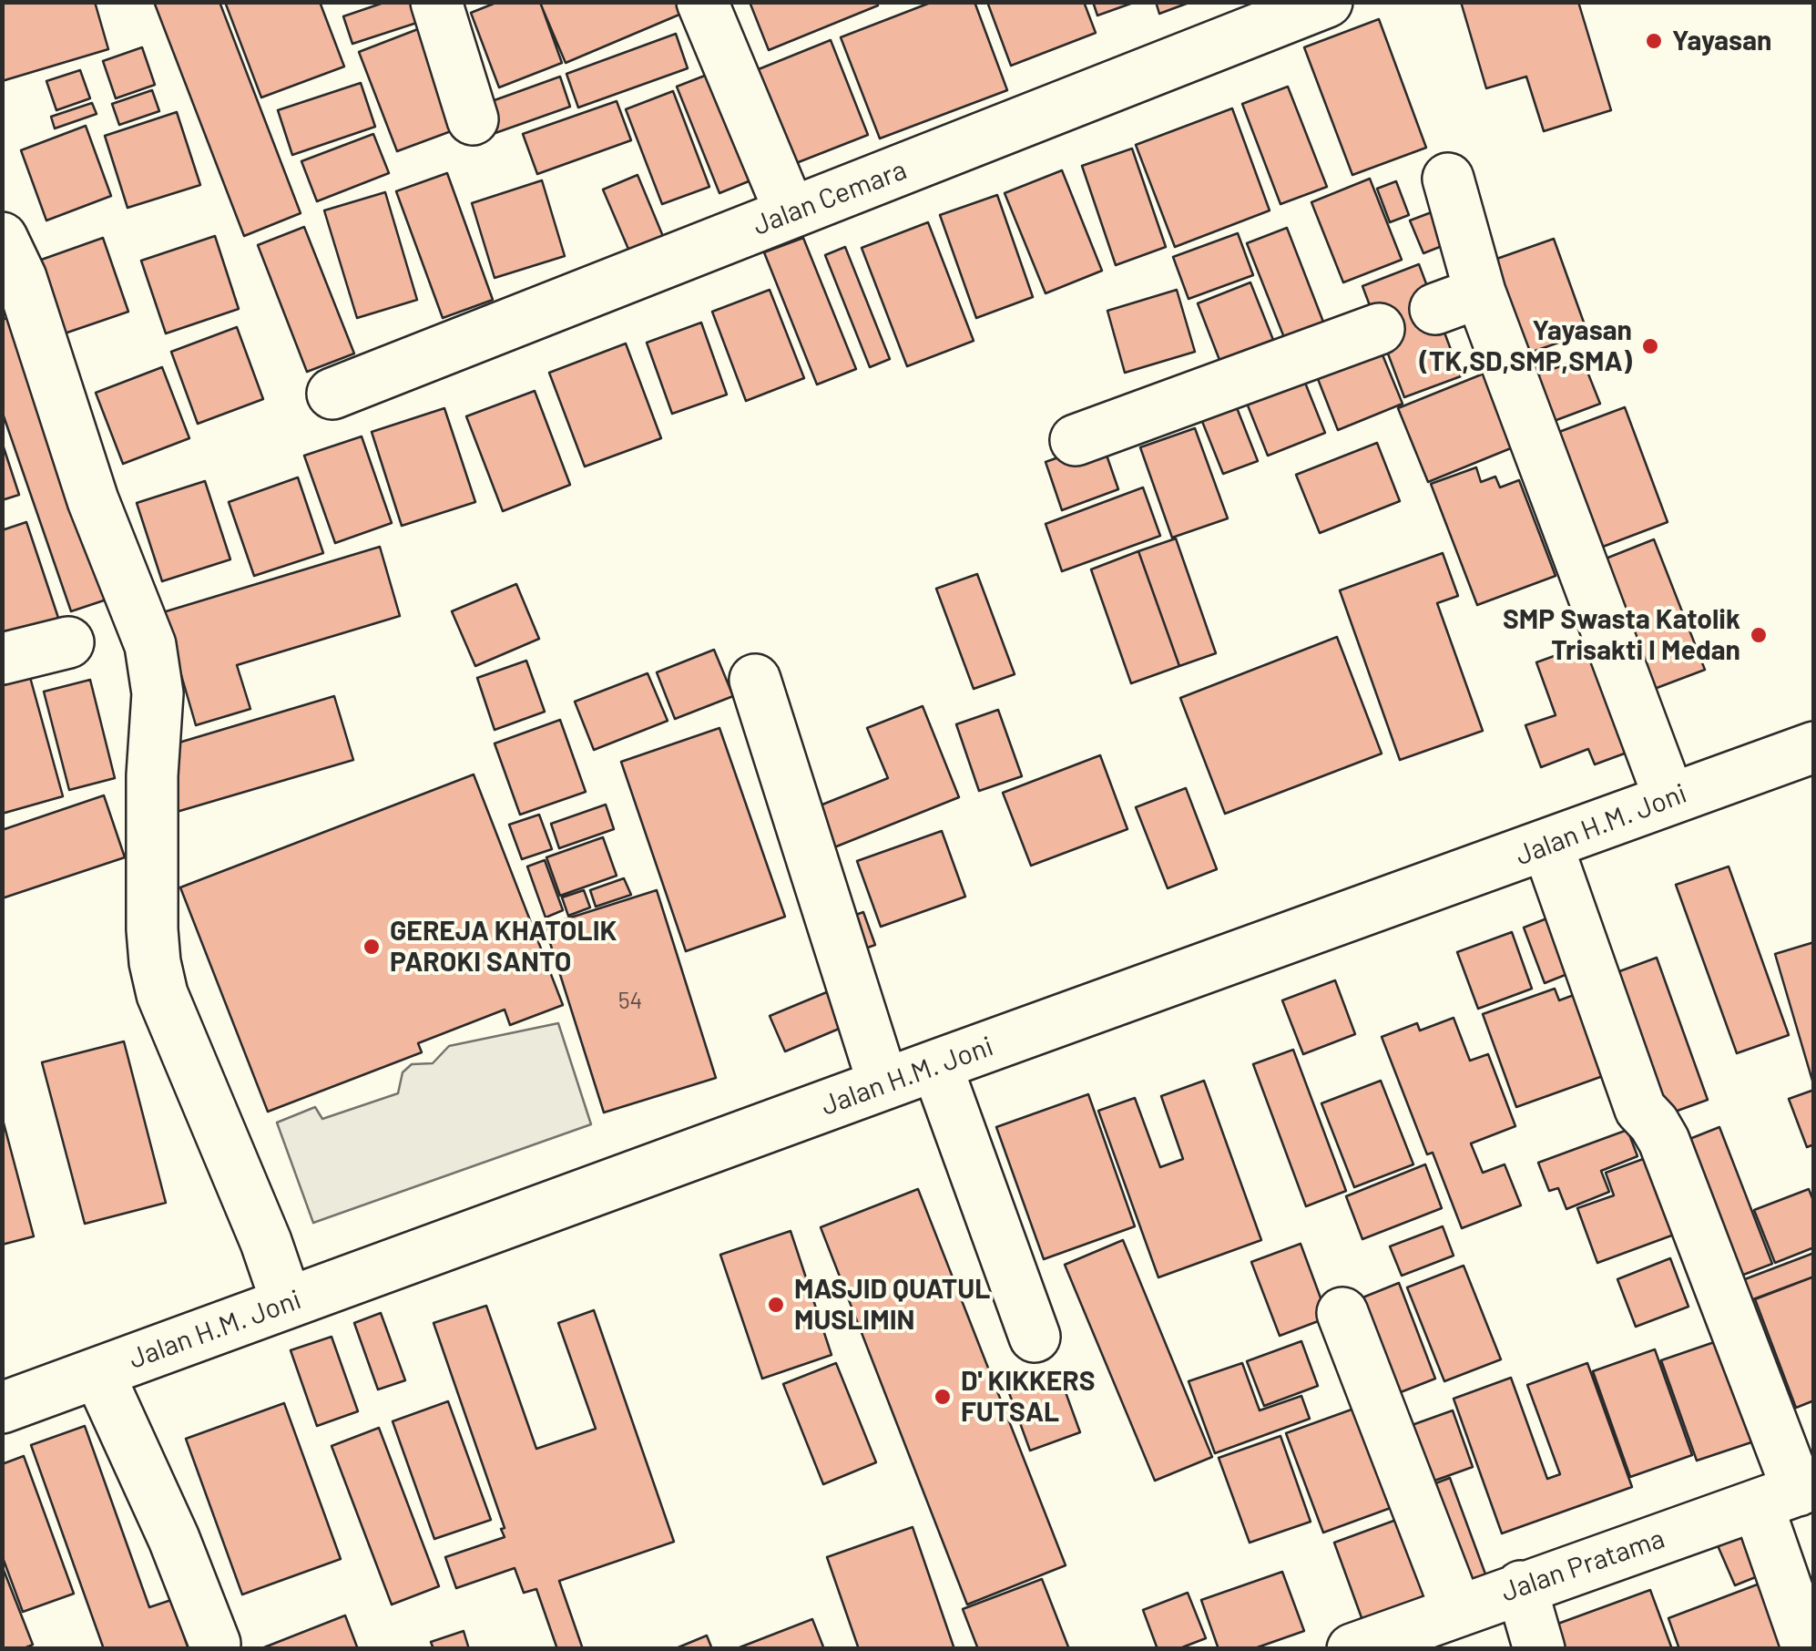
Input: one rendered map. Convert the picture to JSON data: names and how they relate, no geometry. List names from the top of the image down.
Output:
{
  "streets": {
    "street": ["Jalan Cemara", "Jalan H.M. Joni", "Jalan Pratama"]
  },
  "places": [
    "Yayasan",
    "Yayasan (TK,SD,SMP,SMA)",
    "SMP Swasta Katolik Trisakti I Medan",
    "GEREJA KHATOLIK PAROKI SANTO",
    "MASJID QUATUL MUSLIMIN",
    "D' KIKKERS FUTSAL"
  ],
  "house_numbers": ["54"]
}
